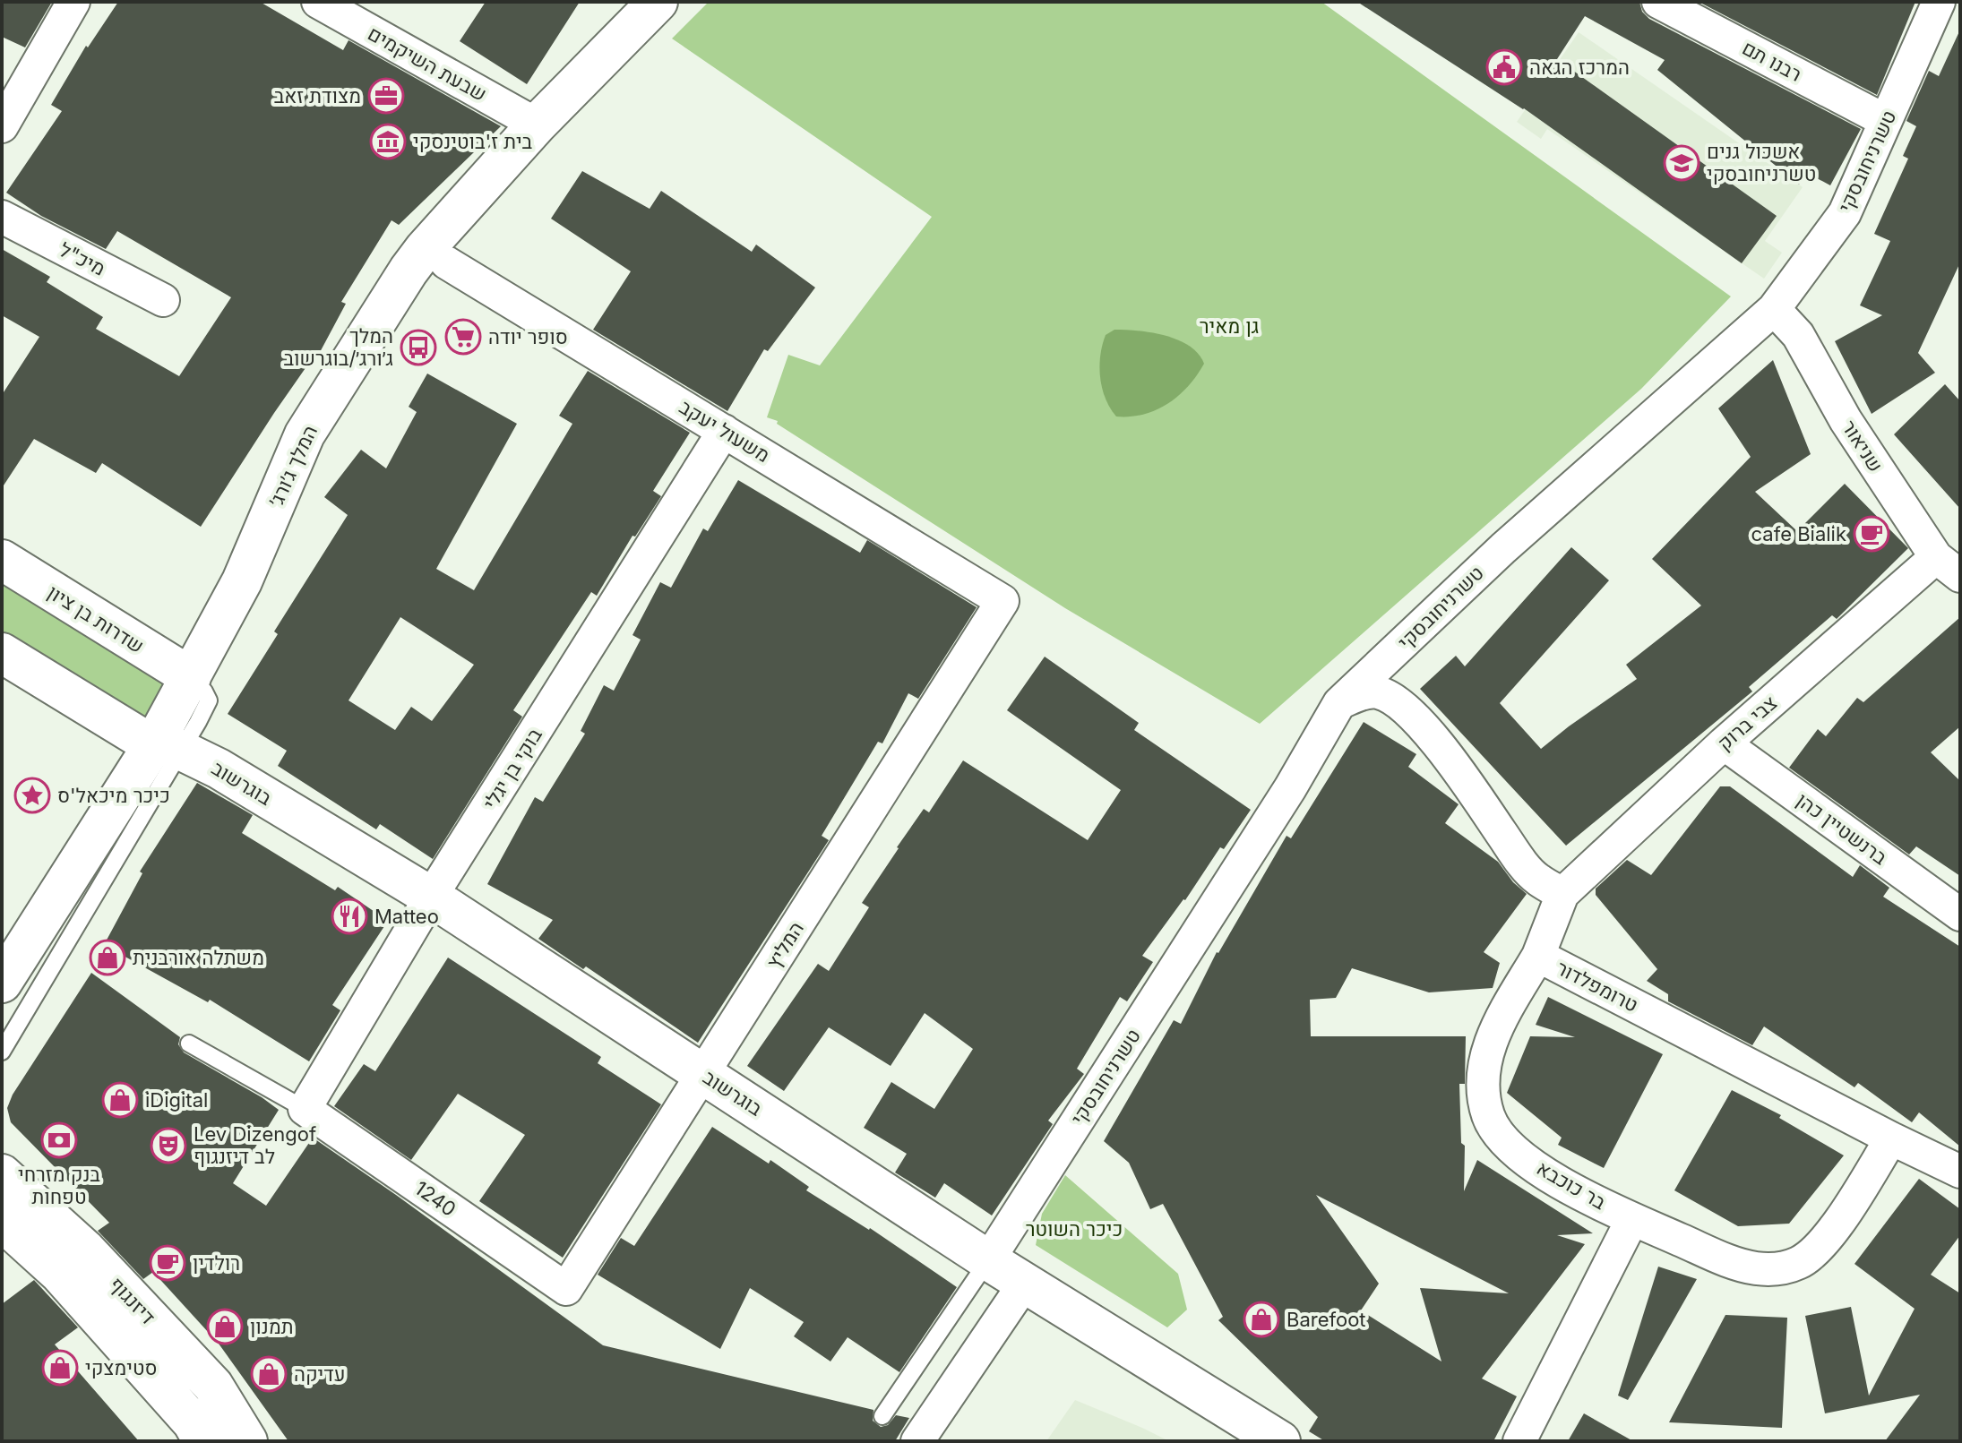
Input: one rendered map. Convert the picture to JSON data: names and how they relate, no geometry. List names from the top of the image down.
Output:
{
  "streets": {
    "street": [
      "רבנו תם",
      "שבעת השיקמים",
      "טשרניחובסקי",
      "מיכ\"ל",
      "משעול יעקב",
      "שניאור",
      "המלך ג׳ורג׳",
      "שדרות בן ציון",
      "צבי ברוק",
      "בוקי בן יגלי",
      "בוגרשוב",
      "ברנשטיין כהן",
      "המליץ",
      "טרומפלדור",
      "בר כוכבא",
      "1240",
      "דיזנגוף"
    ]
  },
  "crossings": [
    ["רבנו תם", "טשרניחובסקי"],
    ["שבעת השיקמים", "המלך ג׳ורג׳"],
    ["טשרניחובסקי", "שניאור"],
    ["טשרניחובסקי", "בוגרשוב"],
    ["משעול יעקב", "בוקי בן יגלי"],
    ["משעול יעקב", "המליץ"],
    ["שניאור", "צבי ברוק"],
    ["המלך ג׳ורג׳", "שדרות בן ציון"],
    ["המלך ג׳ורג׳", "בוגרשוב"],
    ["צבי ברוק", "ברנשטיין כהן"],
    ["צבי ברוק", "טרומפלדור"],
    ["בוקי בן יגלי", "בוגרשוב"],
    ["בוקי בן יגלי", "1240"],
    ["בוגרשוב", "המליץ"],
    ["המליץ", "1240"],
    ["טרומפלדור", "בר כוכבא"]
  ],
  "parks": ["גן מאיר", "כיכר השוטר"],
  "places": {
    "public building": ["המרכז הגאה"],
    "office": ["מצודת זאב"],
    "museum": ["בית ז'בוטינסקי"],
    "school or university": ["אשכול גנים טשרניחובסקי"],
    "supermarket": ["סופר יודה"],
    "bus stop": ["המלך ג׳ורג׳/בוגרשוב"],
    "cafe": ["cafe Bialik", "רולדין"],
    "place": ["כיכר מיכאל'ס"],
    "restaurant": ["Matteo"],
    "shop": [
      "משתלה אורבנית",
      "iDigital",
      "Barefoot",
      "תמנון",
      "סטימצקי",
      "עדיקה"
    ],
    "bank": ["בנק מזרחי טפחות"],
    "theatre": ["Lev Dizengof לב דיזנגוף"]
  }
}
